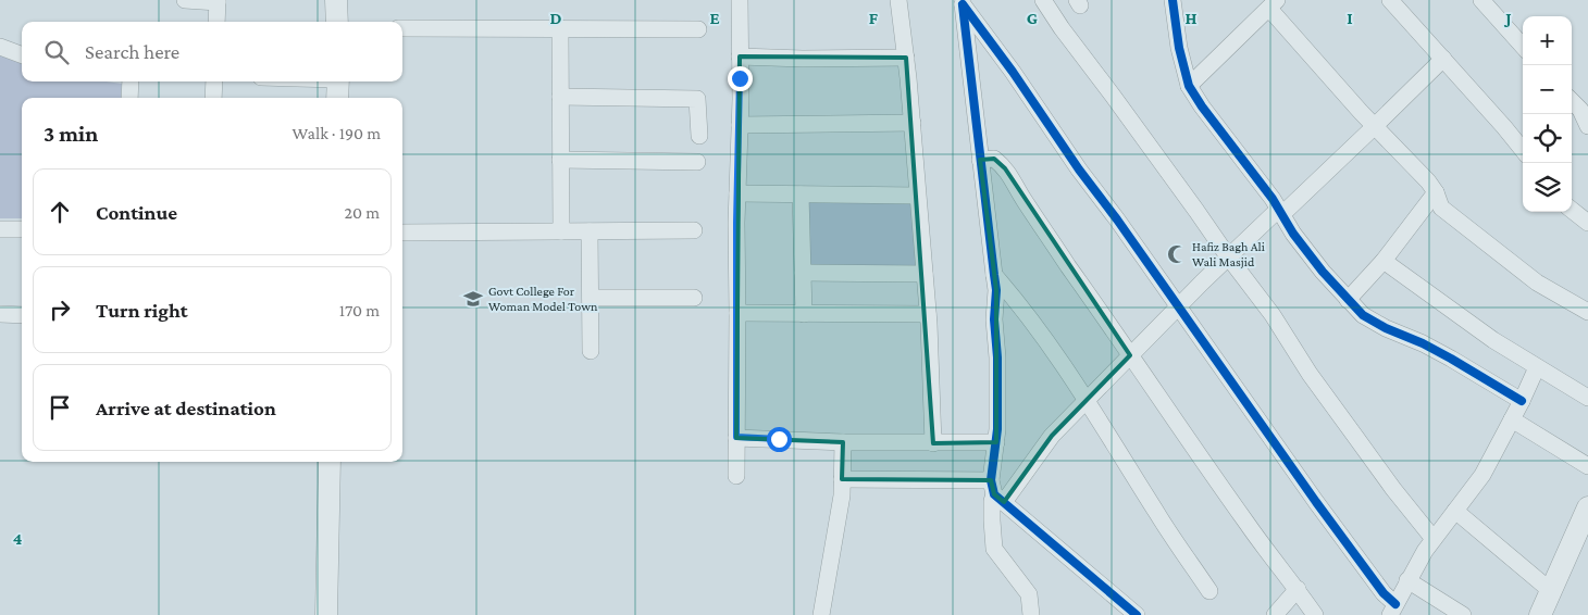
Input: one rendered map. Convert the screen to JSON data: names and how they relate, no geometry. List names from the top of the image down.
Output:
{
  "places": {
    "mosque": ["Hafiz Bagh Ali Wali Masjid"],
    "school or university": ["Govt College For Woman Model Town"]
  },
  "page": {
    "map_buttons": ["+", "−"],
    "search": "Search here",
    "heading": ["3 min", "Walk · 190 m"],
    "list": [
      ["Continue", "20 m"],
      ["Turn right", "170 m"],
      "Arrive at destination"
    ]
  },
  "grid": {
    "columns": [
      "D",
      "E",
      "F",
      "G",
      "H",
      "I",
      "J"
    ],
    "rows": ["4"]
  }
}
